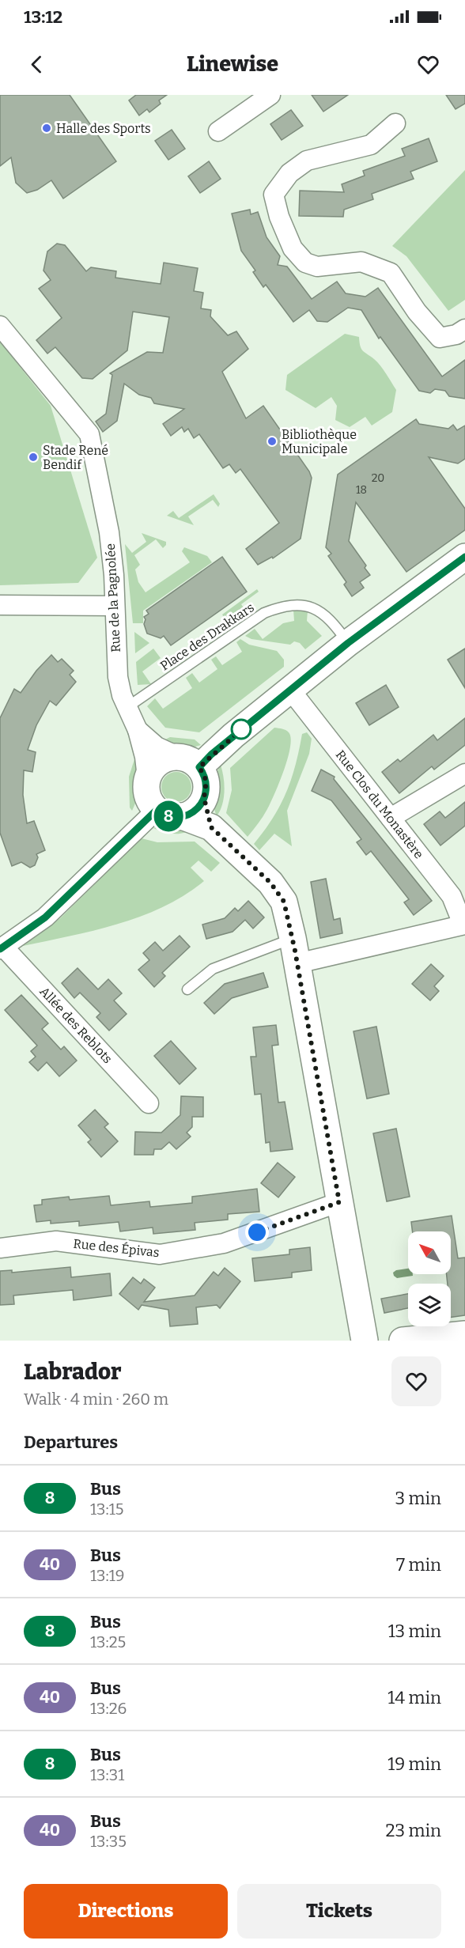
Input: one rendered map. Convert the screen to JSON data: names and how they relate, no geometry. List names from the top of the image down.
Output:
{
  "streets": {
    "street": [
      "Rue de la Pagnolée",
      "Rue Clos du Monastère",
      "Allée des Reblots",
      "Rue des Épivas"
    ],
    "lane": ["Place des Drakkars"]
  },
  "crossings": [
    ["Rue de la Pagnolée", "Place des Drakkars"]
  ],
  "places": ["Halle des Sports", "Bibliothèque Municipale", "Stade René Bendif"],
  "lines": ["bus line 8"],
  "house_numbers": ["20", "18"],
  "north": "top left",
  "page": {
    "status": "13:12",
    "header": "Linewise",
    "on_map": "8",
    "heading": [
      ["Labrador", "Walk · 4 min · 260 m"],
      "Departures"
    ],
    "list": [
      {
        "mark": "8",
        "name": "Bus",
        "note": "13:15",
        "value": "3 min"
      },
      {
        "mark": "40",
        "name": "Bus",
        "note": "13:19",
        "value": "7 min"
      },
      {
        "mark": "8",
        "name": "Bus",
        "note": "13:25",
        "value": "13 min"
      },
      {
        "mark": "40",
        "name": "Bus",
        "note": "13:26",
        "value": "14 min"
      },
      {
        "mark": "8",
        "name": "Bus",
        "note": "13:31",
        "value": "19 min"
      },
      {
        "mark": "40",
        "name": "Bus",
        "note": "13:35",
        "value": "23 min"
      }
    ],
    "buttons": ["Directions", "Tickets"]
  }
}
